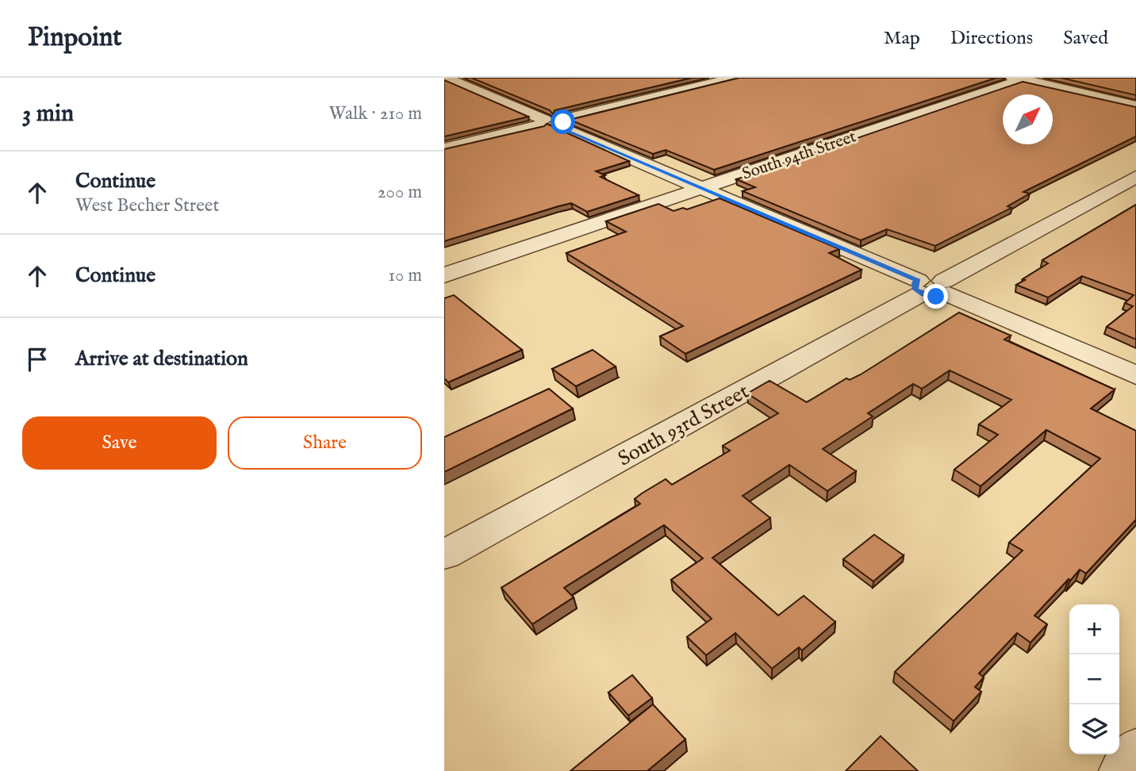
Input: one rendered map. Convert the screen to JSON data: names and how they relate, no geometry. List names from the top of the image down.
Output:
{
  "streets": {
    "street": ["South 94th Street", "South 93rd Street"]
  },
  "north": "top right",
  "page": {
    "header": "Pinpoint",
    "nav": ["Map", "Directions", "Saved"],
    "heading": ["3 min", "Walk · 210 m"],
    "list": [
      ["Continue", "West Becher Street", "200 m"],
      ["Continue", "10 m"],
      "Arrive at destination"
    ],
    "buttons": ["Save", "Share"],
    "map_buttons": ["+", "−"]
  }
}
